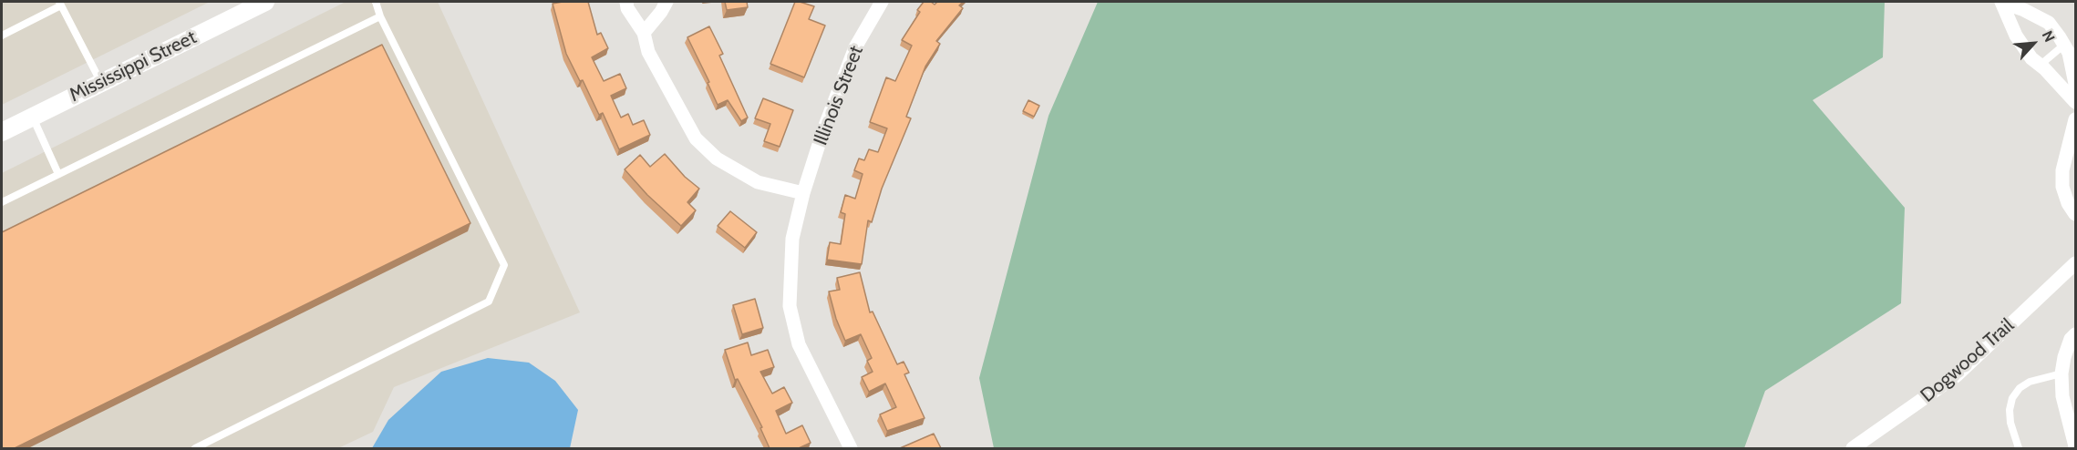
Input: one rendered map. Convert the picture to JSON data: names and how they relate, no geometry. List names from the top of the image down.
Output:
{
  "streets": {
    "street": ["Mississippi Street", "Illinois Street", "Dogwood Trail"]
  },
  "north": "top right"
}
